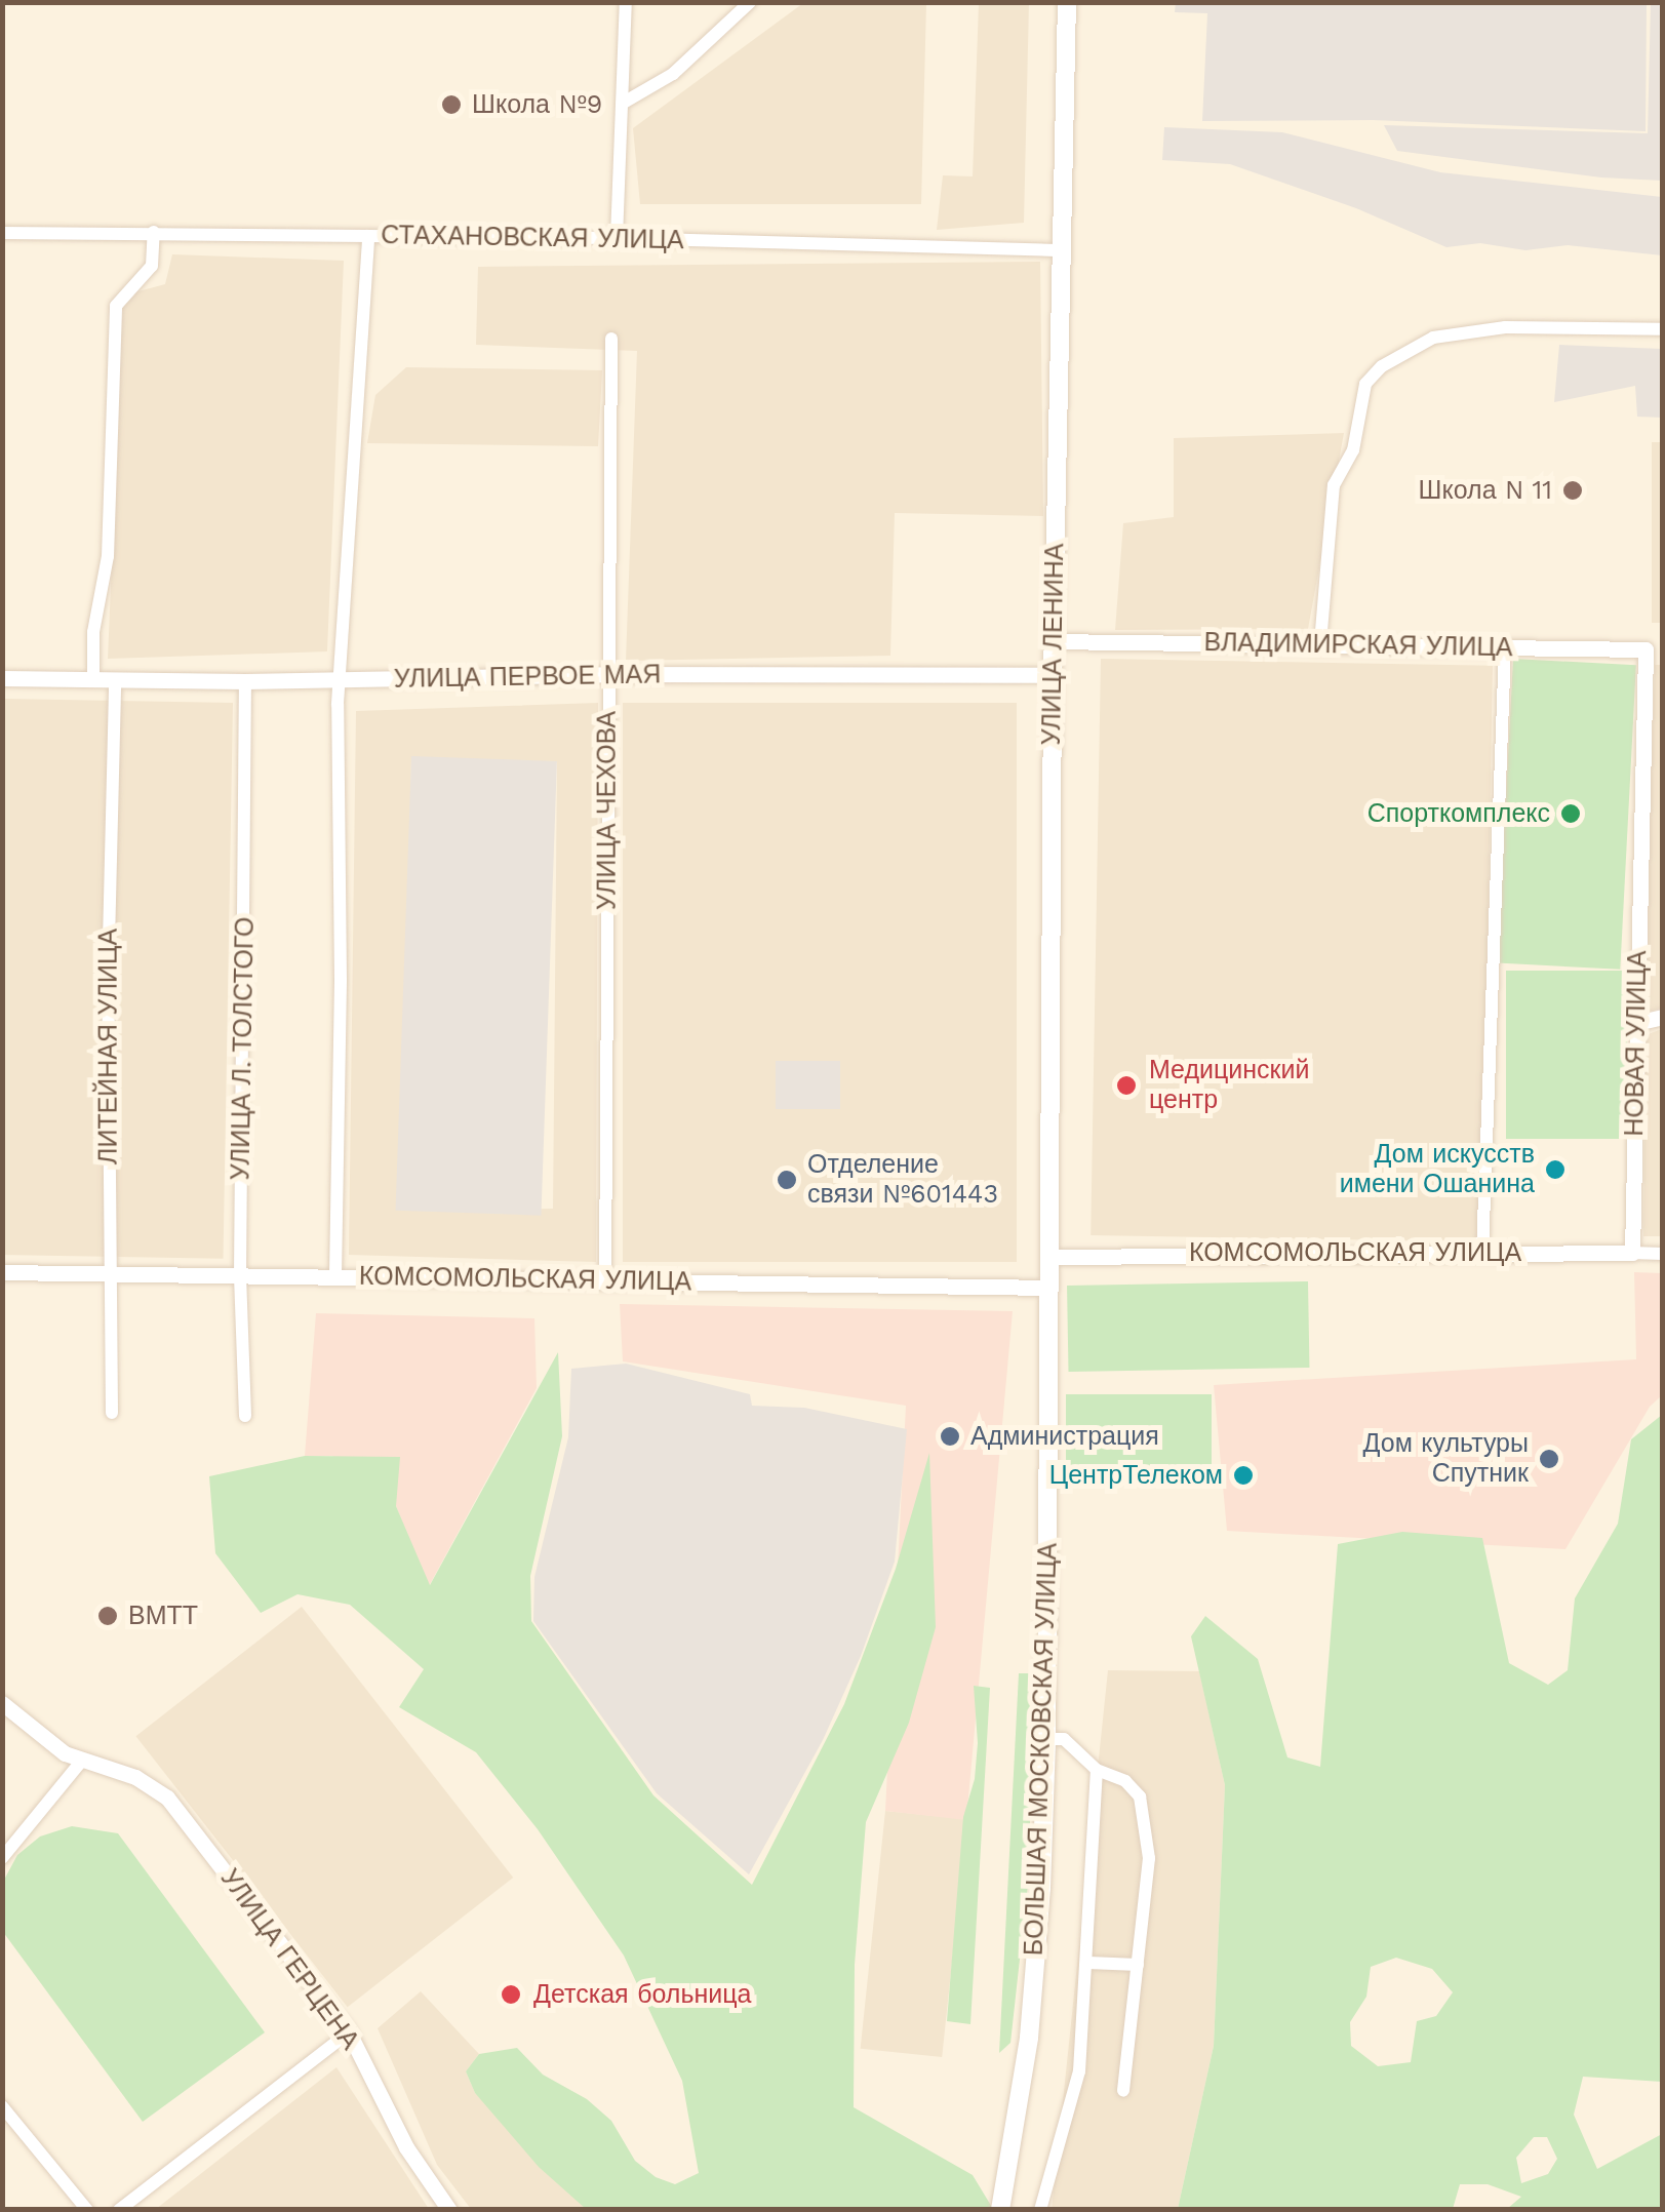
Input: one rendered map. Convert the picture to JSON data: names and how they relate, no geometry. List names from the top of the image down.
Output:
{
  "streets": {
    "main road": ["УЛИЦА ЛЕНИНА", "БОЛЬШАЯ МОСКОВСКАЯ УЛИЦА"],
    "street": [
      "СТАХАНОВСКАЯ УЛИЦА",
      "ВЛАДИМИРСКАЯ УЛИЦА",
      "УЛИЦА ПЕРВОЕ МАЯ",
      "УЛИЦА ЧЕХОВА",
      "НОВАЯ УЛИЦА",
      "ЛИТЕЙНАЯ УЛИЦА",
      "УЛИЦА Л. ТОЛСТОГО",
      "КОМСОМОЛЬСКАЯ УЛИЦА",
      "УЛИЦА ГЕРЦЕНА"
    ]
  },
  "crossings": [
    ["СТАХАНОВСКАЯ УЛИЦА", "УЛИЦА ЛЕНИНА"],
    ["УЛИЦА ЛЕНИНА", "ВЛАДИМИРСКАЯ УЛИЦА"],
    ["УЛИЦА ЛЕНИНА", "УЛИЦА ПЕРВОЕ МАЯ"],
    ["УЛИЦА ЛЕНИНА", "КОМСОМОЛЬСКАЯ УЛИЦА"],
    ["УЛИЦА ЛЕНИНА", "БОЛЬШАЯ МОСКОВСКАЯ УЛИЦА"],
    ["ВЛАДИМИРСКАЯ УЛИЦА", "НОВАЯ УЛИЦА"],
    ["УЛИЦА ПЕРВОЕ МАЯ", "УЛИЦА ЧЕХОВА"],
    ["УЛИЦА ПЕРВОЕ МАЯ", "ЛИТЕЙНАЯ УЛИЦА"],
    ["УЛИЦА ПЕРВОЕ МАЯ", "УЛИЦА Л. ТОЛСТОГО"],
    ["УЛИЦА ЧЕХОВА", "КОМСОМОЛЬСКАЯ УЛИЦА"],
    ["НОВАЯ УЛИЦА", "КОМСОМОЛЬСКАЯ УЛИЦА"],
    ["ЛИТЕЙНАЯ УЛИЦА", "КОМСОМОЛЬСКАЯ УЛИЦА"],
    ["УЛИЦА Л. ТОЛСТОГО", "КОМСОМОЛЬСКАЯ УЛИЦА"],
    ["КОМСОМОЛЬСКАЯ УЛИЦА", "БОЛЬШАЯ МОСКОВСКАЯ УЛИЦА"]
  ],
  "places": [
    "Школа №9",
    "Школа N 11",
    "Спорткомплекс",
    "Медицинский центр",
    "Дом искусств имени Ошанина",
    "Отделение связи №601443",
    "Администрация",
    "Дом культуры Спутник",
    "ЦентрТелеком",
    "ВМТТ",
    "Детская больница"
  ]
}
